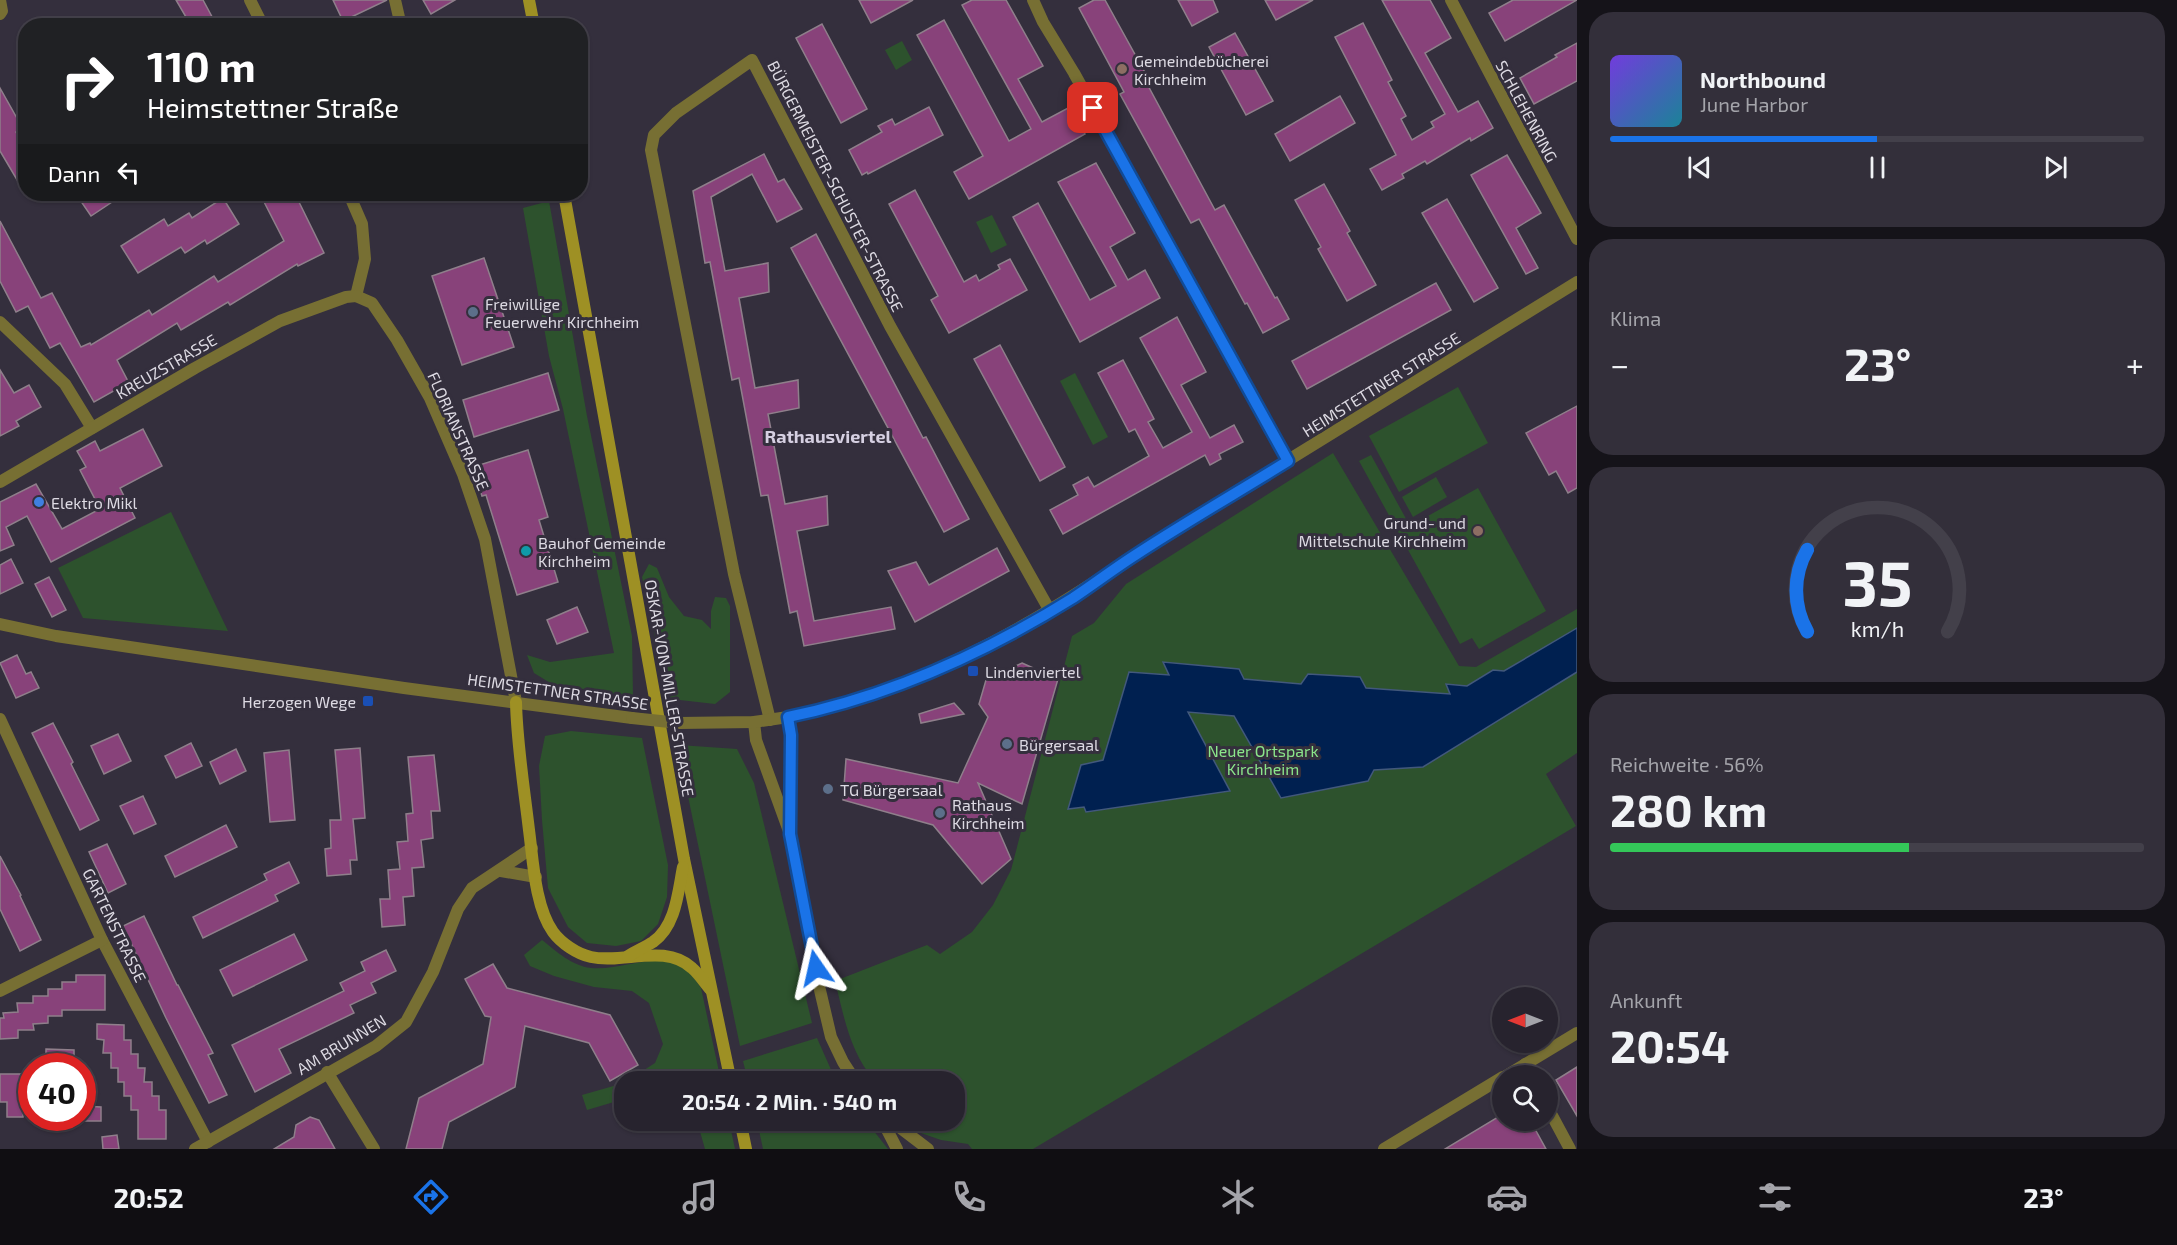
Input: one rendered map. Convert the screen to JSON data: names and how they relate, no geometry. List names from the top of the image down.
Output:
{
  "streets": {
    "main road": ["OSKAR-VON-MILLER-STRASSE"],
    "street": [
      "SCHLEHENRING",
      "BÜRGERMEISTER-SCHUSTER-STRASSE",
      "KREUZSTRASSE",
      "HEIMSTETTNER STRASSE",
      "FLORIANSTRASSE",
      "GARTENSTRASSE",
      "AM BRUNNEN"
    ]
  },
  "crossings": [
    ["BÜRGERMEISTER-SCHUSTER-STRASSE", "HEIMSTETTNER STRASSE"],
    ["KREUZSTRASSE", "FLORIANSTRASSE"],
    ["HEIMSTETTNER STRASSE", "FLORIANSTRASSE"],
    ["GARTENSTRASSE", "AM BRUNNEN"]
  ],
  "districts": ["Rathausviertel"],
  "parks": ["Neuer Ortspark Kirchheim"],
  "places": {
    "other": [
      "Gemeindebücherei Kirchheim",
      "Freiwillige Feuerwehr Kirchheim",
      "Elektro Mikl",
      "Grund- und Mittelschule Kirchheim",
      "Bauhof Gemeinde Kirchheim",
      "Bürgersaal",
      "TG Bürgersaal",
      "Rathaus Kirchheim"
    ],
    "transit": ["Lindenviertel", "Herzogen Wege"]
  },
  "north": "left",
  "page": {
    "turn": ["110 m", "Heimstettner Straße"],
    "song": ["Northbound", "June Harbor"],
    "then": "Dann",
    "tile": [
      "Klima",
      ["Reichweite · 56%", "280 km"],
      ["Ankunft", "20:54"]
    ],
    "heat": ["−", "23°", "+"],
    "limit": "40",
    "trip": "20:54 · 2 Min. · 540 m",
    "tabs": ["20:52", "23°"],
    "gauge": ["35", "km/h"]
  }
}
